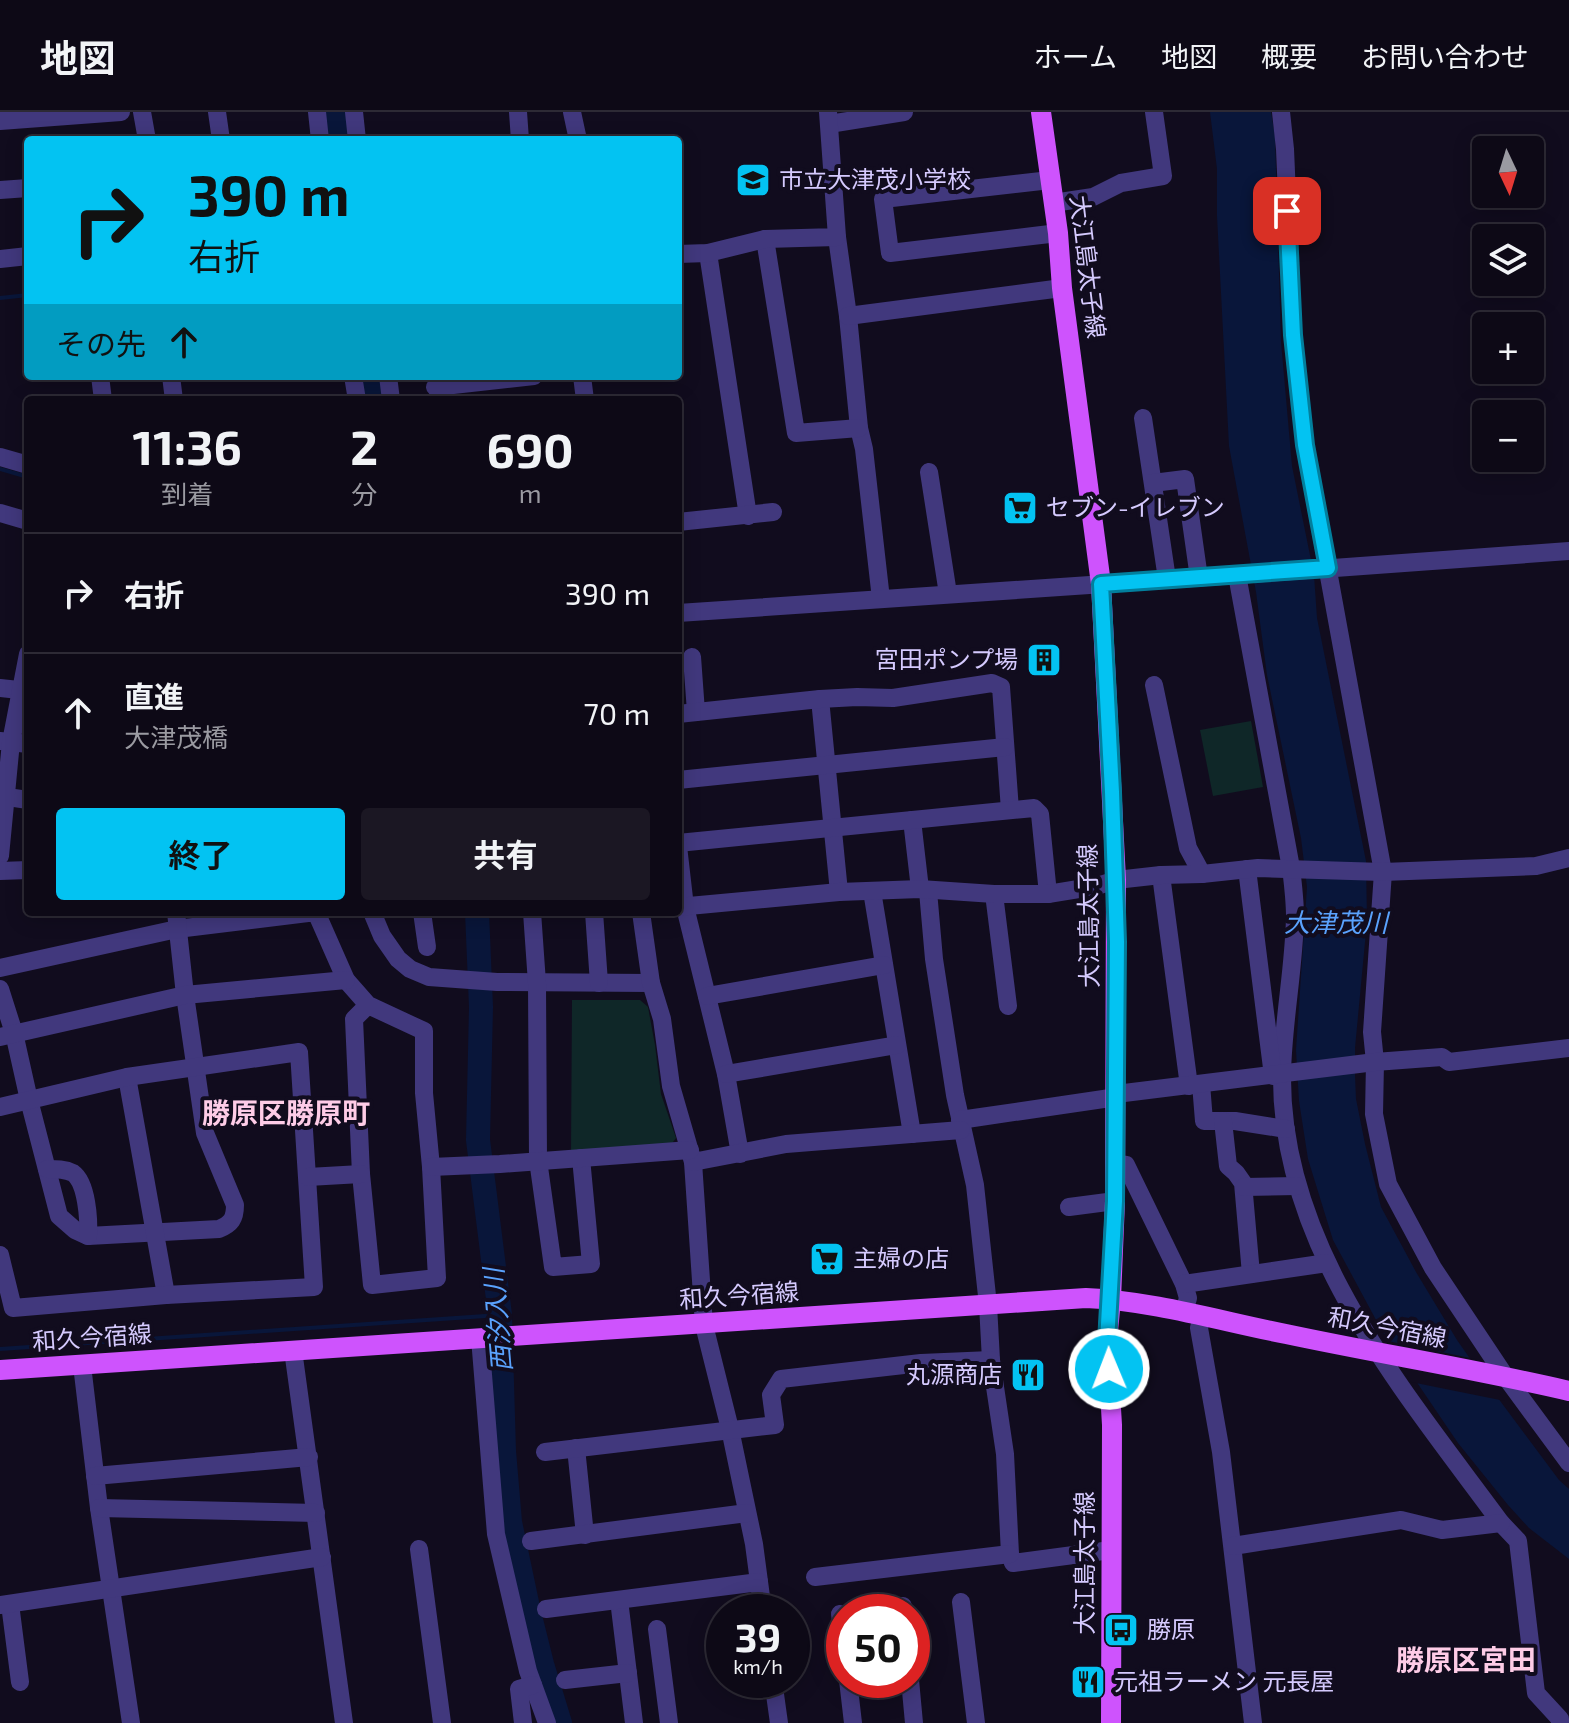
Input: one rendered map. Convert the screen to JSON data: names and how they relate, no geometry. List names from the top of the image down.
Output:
{
  "streets": {
    "main road": ["大江島太子線", "和久今宿線"]
  },
  "crossings": [
    ["大江島太子線", "和久今宿線"]
  ],
  "districts": ["勝原区勝原町", "勝原区宮田"],
  "water": ["大津茂川", "西汐入川"],
  "places": {
    "school or university": ["市立大津茂小学校"],
    "supermarket": ["セブン-イレブン", "主婦の店"],
    "building": ["宮田ポンプ場"],
    "restaurant": ["丸源商店", "元祖ラーメン 元長屋"],
    "bus stop": ["勝原"]
  },
  "north": "bottom",
  "page": {
    "header": "地図",
    "nav": [
      "ホーム",
      "地図",
      "概要",
      "お問い合わせ"
    ],
    "map_buttons": ["+", "−"],
    "turn": ["390 m", "右折"],
    "then": "その先",
    "eta": [
      "11:36",
      "到着",
      "2",
      "分",
      "690",
      "m"
    ],
    "list": [
      {
        "name": "右折",
        "value": "390 m"
      },
      {
        "name": "直進",
        "note": "大津茂橋",
        "value": "70 m"
      }
    ],
    "buttons": ["終了", "共有"],
    "speed": "39 km/h",
    "limit": "50"
  }
}
